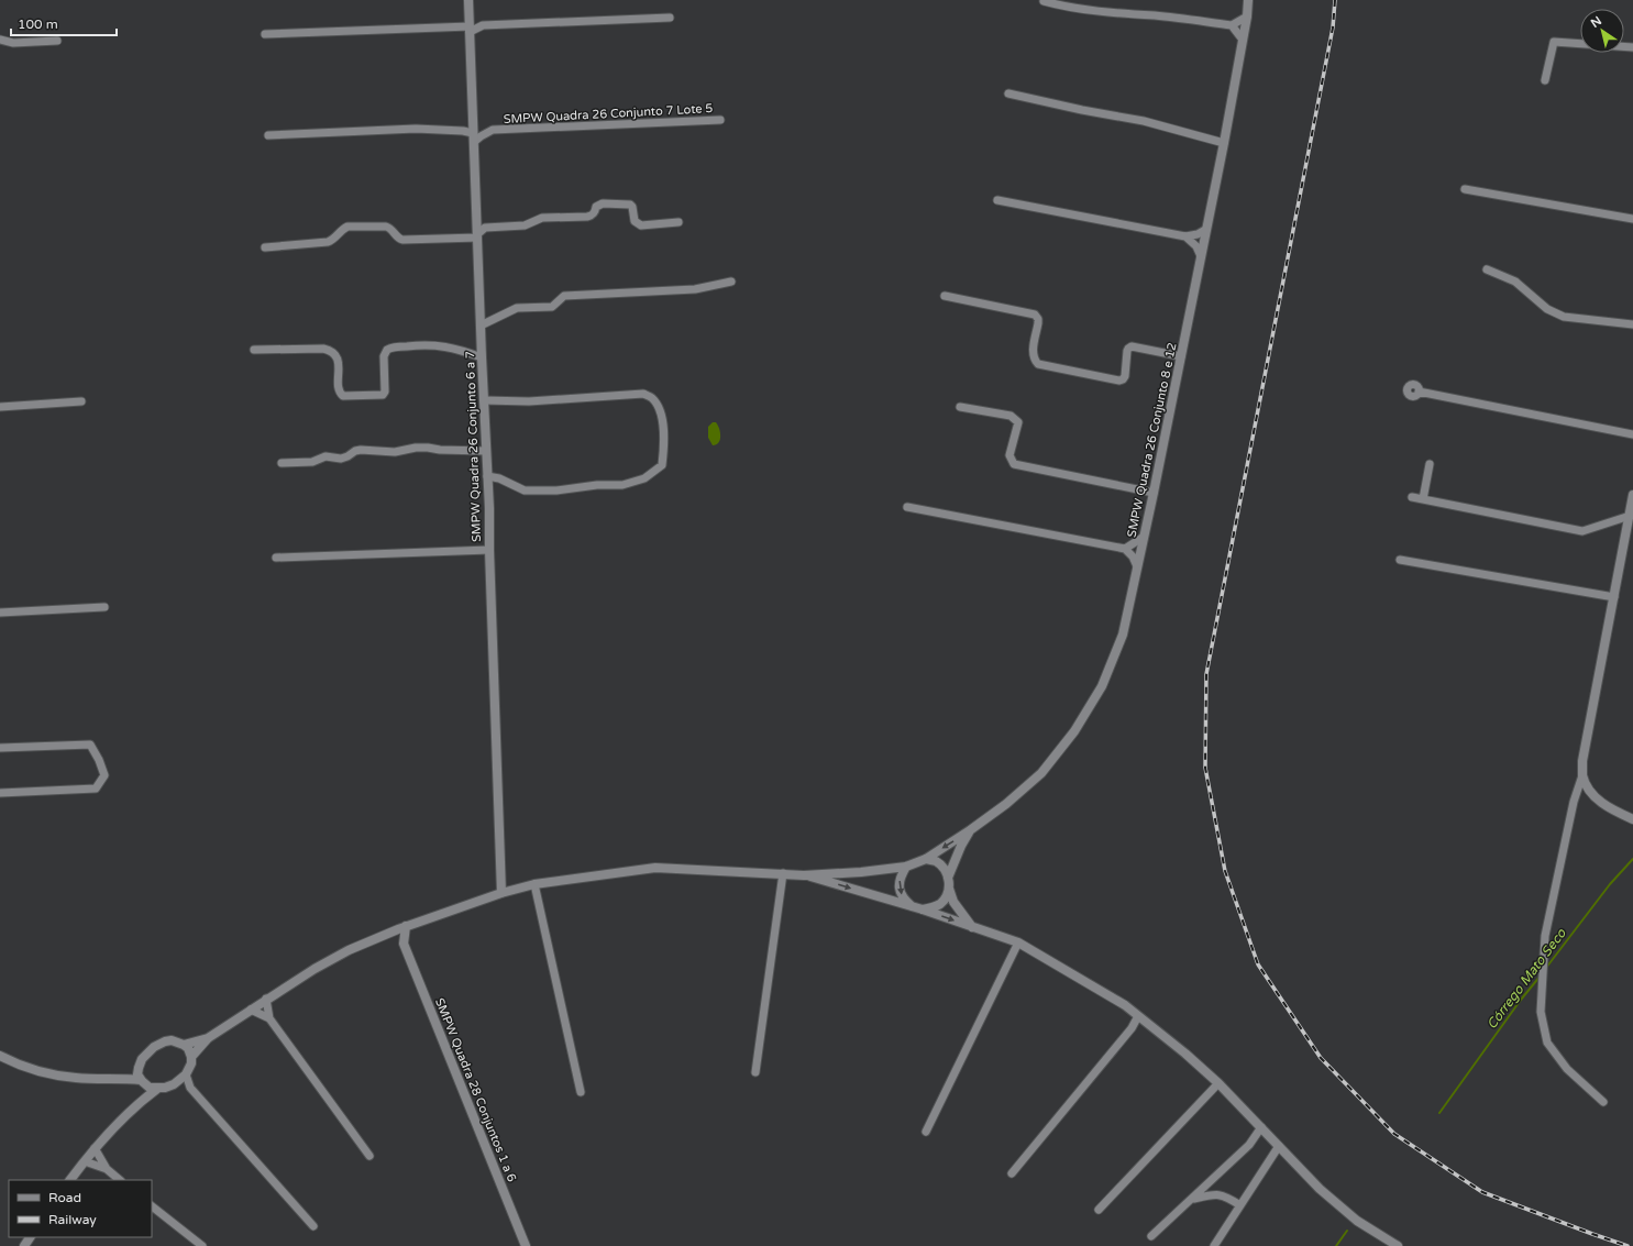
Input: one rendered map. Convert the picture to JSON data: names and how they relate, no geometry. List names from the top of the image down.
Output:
{
  "streets": {
    "street": [
      "SMPW Quadra 26 Conjunto 7 Lote 5",
      "SMPW Quadra 26 Conjunto 8 e 12",
      "SMPW Quadra 26 Conjunto 6 a 7",
      "SMPW Quadra 28 Conjuntos 1 a 6"
    ]
  },
  "crossings": [
    ["SMPW Quadra 26 Conjunto 7 Lote 5", "SMPW Quadra 26 Conjunto 6 a 7"]
  ],
  "water": ["Córrego Mato Seco"],
  "legend": ["Road", "Railway"],
  "scale_bar": "100 m",
  "north": "top left"
}
